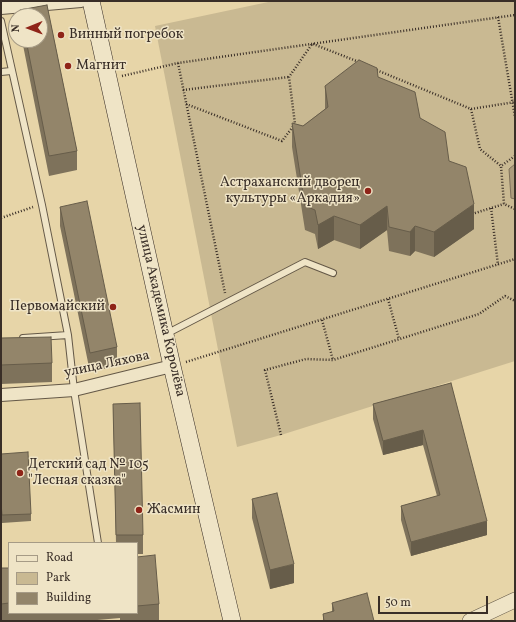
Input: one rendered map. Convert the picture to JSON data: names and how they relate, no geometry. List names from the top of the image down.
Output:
{
  "streets": {
    "main road": ["улица Академика Королёва"],
    "street": ["улица Ляхова"]
  },
  "crossings": [
    ["улица Академика Королёва", "улица Ляхова"]
  ],
  "places": [
    "Винный погребок",
    "Магнит",
    "Астраханский дворец культуры «Аркадия»",
    "Первомайский",
    "Детский сад № 105 \"Лесная сказка\"",
    "Жасмин"
  ],
  "legend": ["Road", "Park", "Building"],
  "scale_bar": "50 m",
  "north": "left"
}
